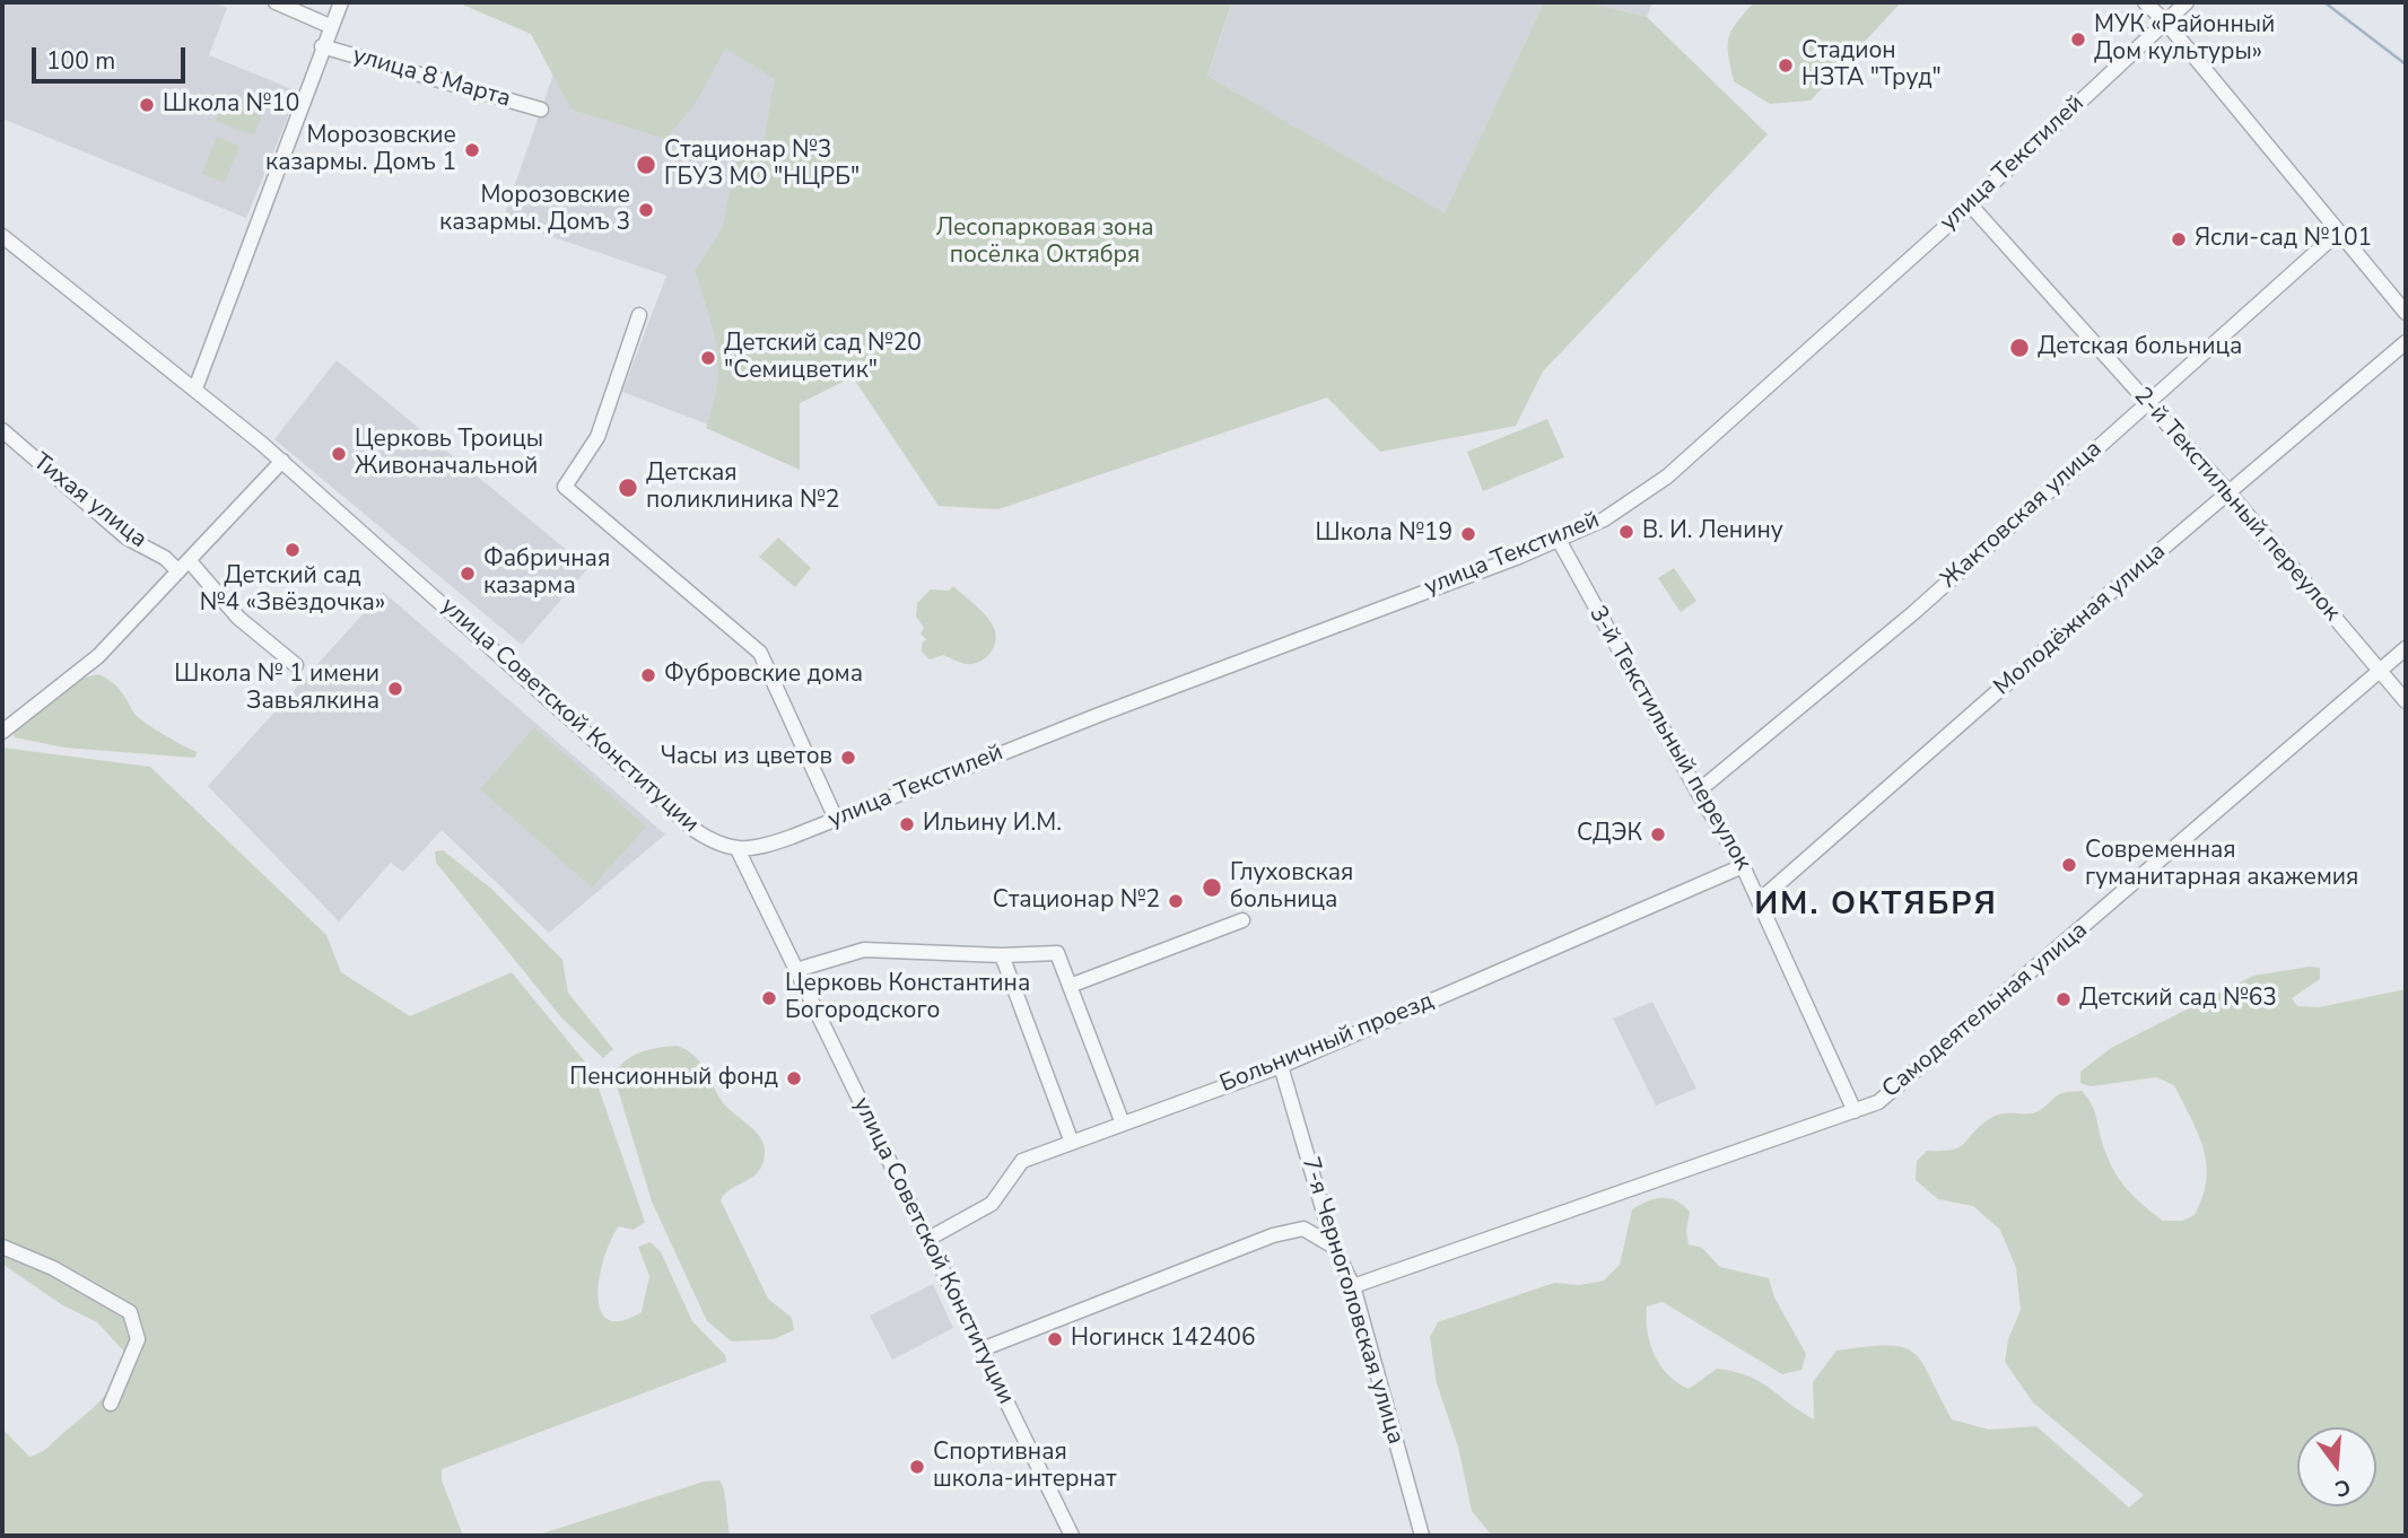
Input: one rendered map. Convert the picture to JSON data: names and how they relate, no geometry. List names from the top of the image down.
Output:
{
  "streets": {
    "street": [
      "улица 8 Марта",
      "улица Текстилей",
      "Тихая улица",
      "2-й Текстильный переулок",
      "Жактовская улица",
      "Молодёжная улица",
      "улица Советской Конституции",
      "3-й Текстильный переулок",
      "Самодеятельная улица",
      "Больничный проезд",
      "7-я Черноголовская улица"
    ]
  },
  "crossings": [
    ["улица Текстилей", "2-й Текстильный переулок"],
    ["улица Текстилей", "улица Советской Конституции"],
    ["улица Текстилей", "3-й Текстильный переулок"],
    ["2-й Текстильный переулок", "Жактовская улица"],
    ["2-й Текстильный переулок", "Молодёжная улица"],
    ["2-й Текстильный переулок", "Самодеятельная улица"],
    ["Жактовская улица", "3-й Текстильный переулок"],
    ["Молодёжная улица", "3-й Текстильный переулок"],
    ["улица Советской Конституции", "Больничный проезд"],
    ["3-й Текстильный переулок", "Самодеятельная улица"],
    ["3-й Текстильный переулок", "Больничный проезд"],
    ["Самодеятельная улица", "7-я Черноголовская улица"],
    ["Больничный проезд", "7-я Черноголовская улица"]
  ],
  "districts": ["ИМ. ОКТЯБРЯ"],
  "parks": ["Лесопарковая зона посёлка Октября"],
  "places": [
    "МУК «Районный Дом культуры»",
    "Стадион НЗТА \"Труд\"",
    "Школа №10",
    "Морозовские казармы. Домъ 1",
    "Стационар №3 ГБУЗ МО \"НЦРБ\"",
    "Морозовские казармы. Домъ 3",
    "Ясли-сад №101",
    "Детская больница",
    "Детский сад №20 \"Семицветик\"",
    "Церковь Троицы Живоначальной",
    "Детская поликлиника №2",
    "В. И. Ленину",
    "Школа №19",
    "Детский сад №4 «Звёздочка»",
    "Фабричная казарма",
    "Фубровские дома",
    "Школа № 1 имени Завьялкина",
    "Часы из цветов",
    "Ильину И.М.",
    "СДЭК",
    "Современная гуманитарная акажемия",
    "Глуховская больница",
    "Стационар №2",
    "Церковь Константина Богородского",
    "Детский сад №63",
    "Пенсионный фонд",
    "Ногинск 142406",
    "Спортивная школа-интернат"
  ],
  "scale_bar": "100 m",
  "north": "bottom"
}
